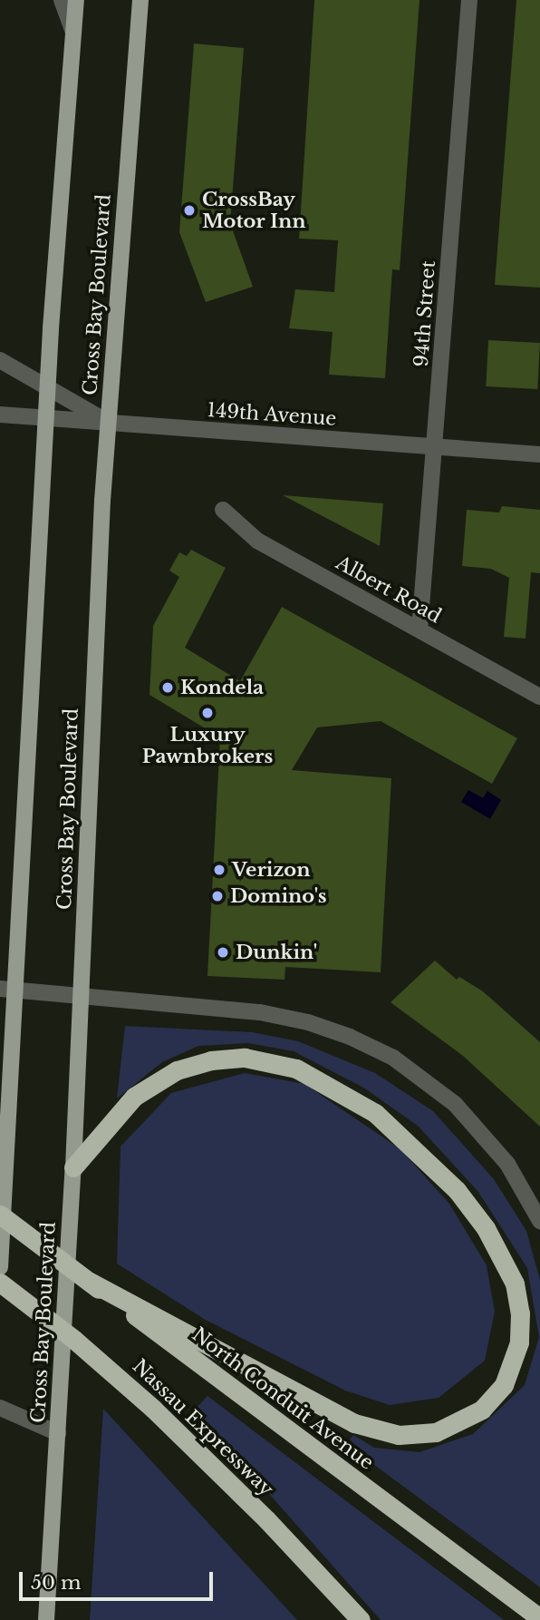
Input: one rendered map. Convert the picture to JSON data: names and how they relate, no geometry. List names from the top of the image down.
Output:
{
  "streets": {
    "highway": ["North Conduit Avenue", "Nassau Expressway"],
    "main road": ["Cross Bay Boulevard"],
    "street": ["94th Street", "149th Avenue", "Albert Road"]
  },
  "crossings": [
    ["Cross Bay Boulevard", "149th Avenue"],
    ["94th Street", "149th Avenue"],
    ["94th Street", "Albert Road"]
  ],
  "places": [
    "CrossBay Motor Inn",
    "Kondela",
    "Luxury Pawnbrokers",
    "Verizon",
    "Domino's",
    "Dunkin'"
  ],
  "scale_bar": "50 m"
}
